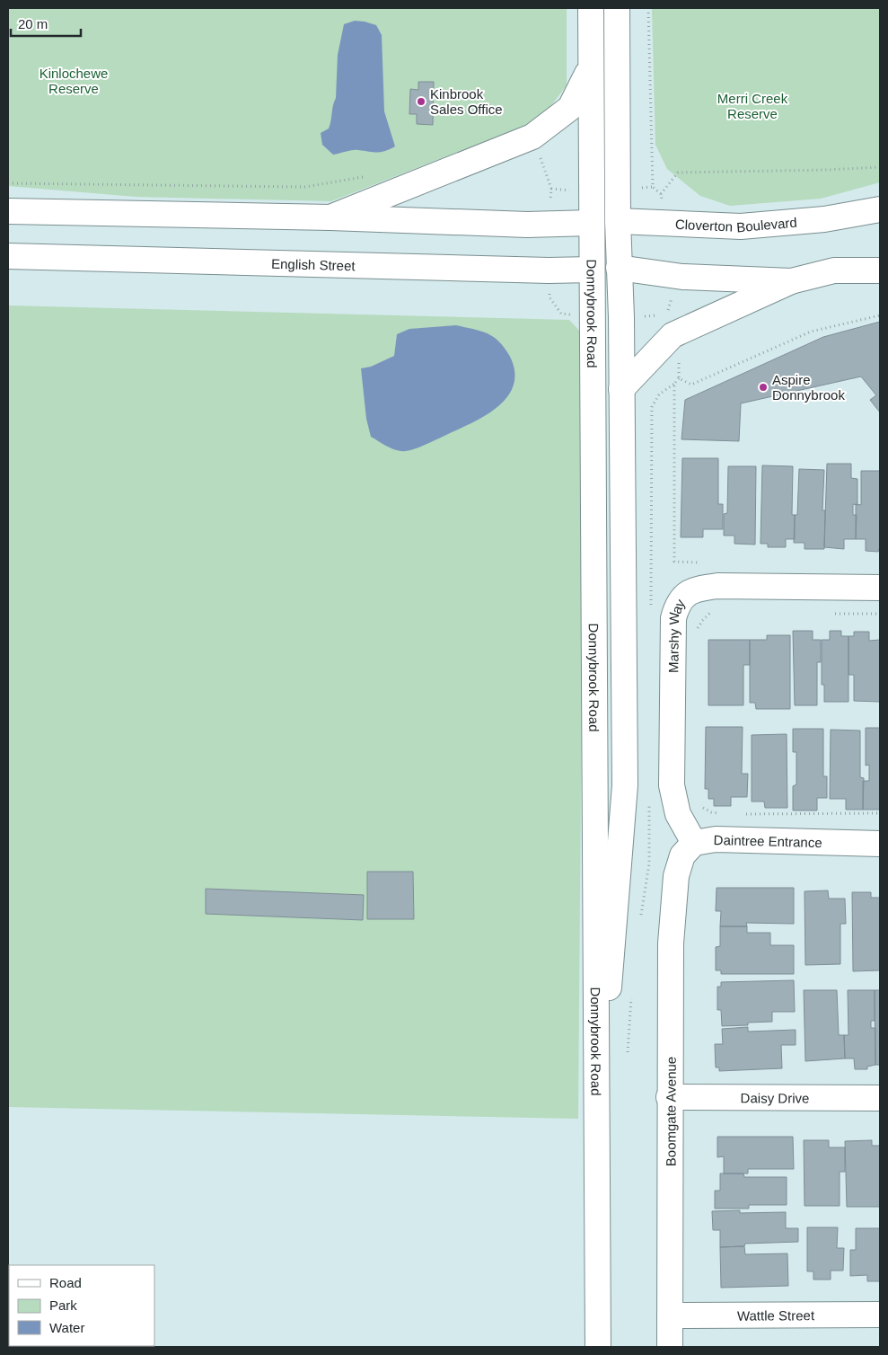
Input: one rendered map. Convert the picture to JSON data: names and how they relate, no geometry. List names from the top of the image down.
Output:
{
  "streets": {
    "street": [
      "Cloverton Boulevard",
      "English Street",
      "Donnybrook Road",
      "Marshy Way",
      "Daintree Entrance",
      "Daisy Drive",
      "Boomgate Avenue",
      "Wattle Street"
    ]
  },
  "crossings": [
    ["Cloverton Boulevard", "Donnybrook Road"],
    ["English Street", "Donnybrook Road"],
    ["Marshy Way", "Daintree Entrance"],
    ["Daintree Entrance", "Boomgate Avenue"],
    ["Daisy Drive", "Boomgate Avenue"],
    ["Boomgate Avenue", "Wattle Street"]
  ],
  "parks": ["Kinlochewe Reserve", "Merri Creek Reserve"],
  "places": ["Kinbrook Sales Office", "Aspire Donnybrook"],
  "legend": ["Road", "Park", "Water"],
  "scale_bar": "20 m"
}
